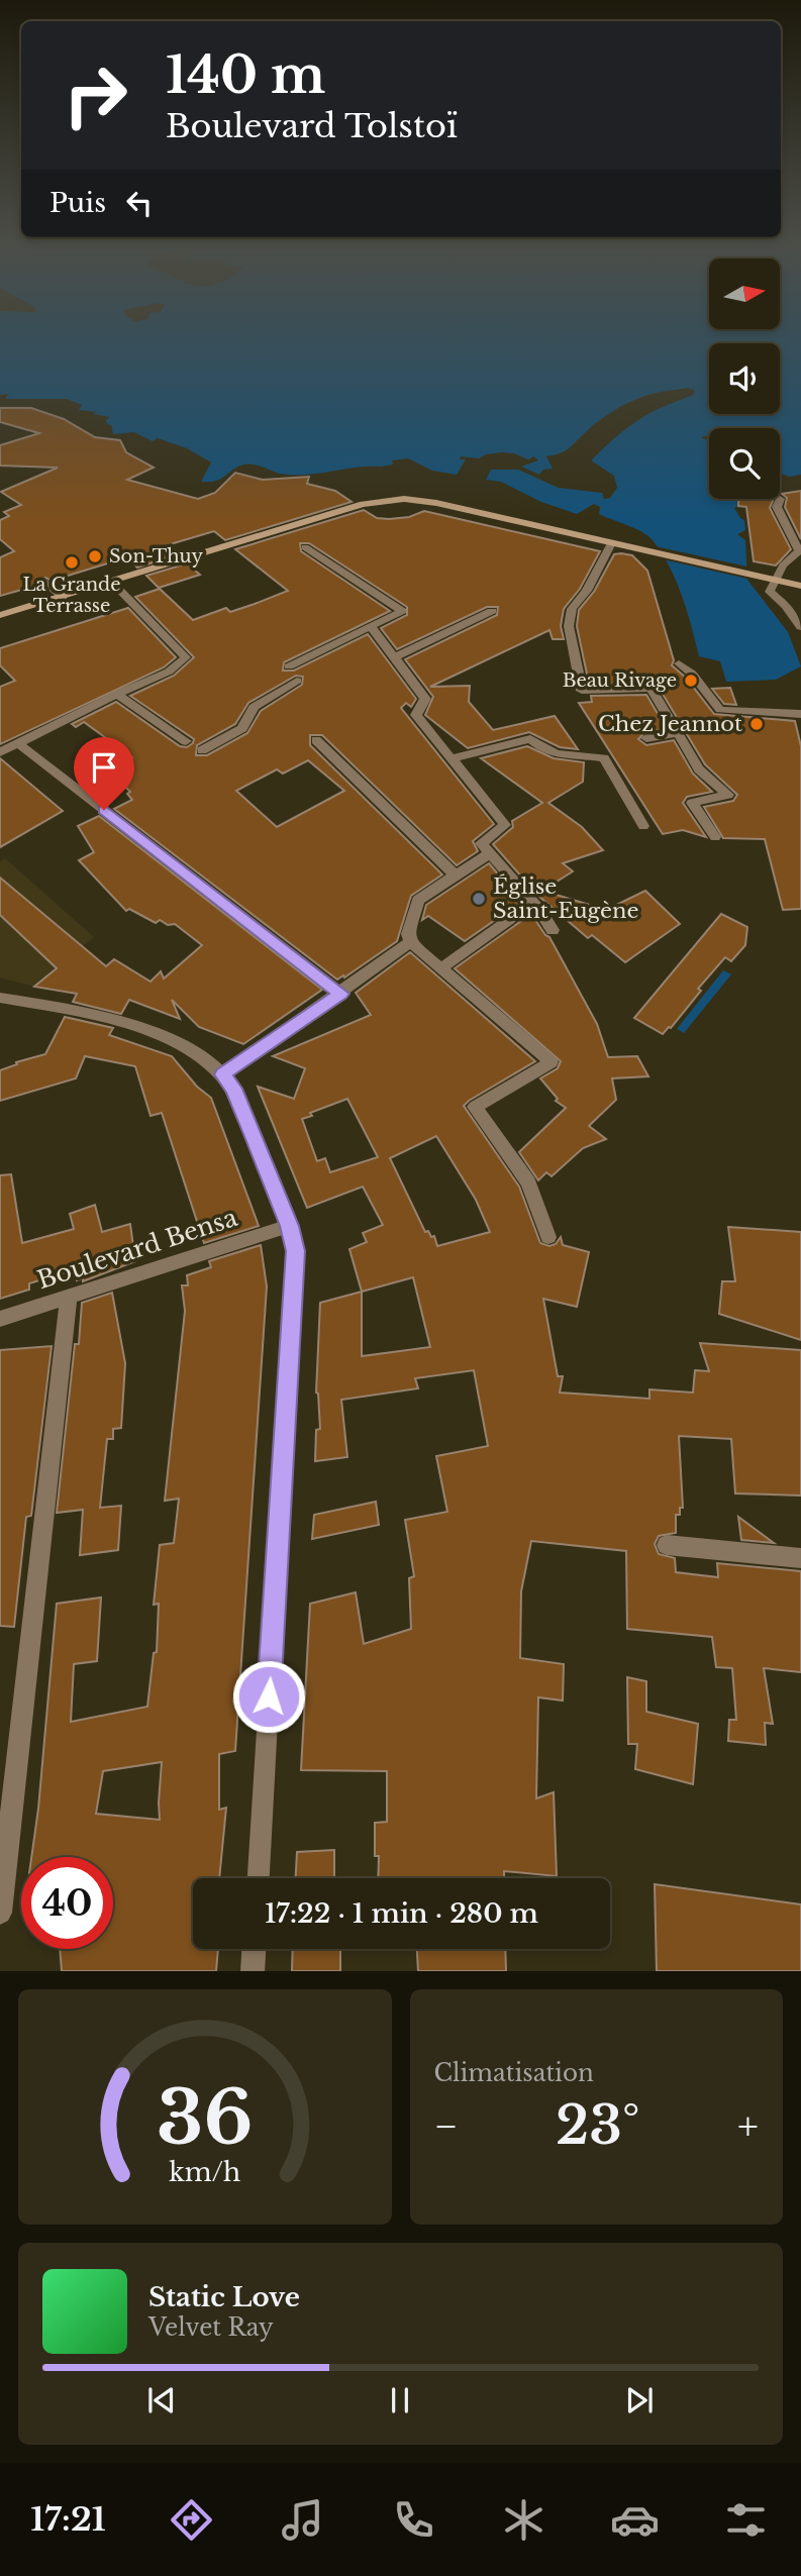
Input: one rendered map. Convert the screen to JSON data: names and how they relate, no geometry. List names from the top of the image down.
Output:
{
  "streets": {
    "street": ["Boulevard Bensa"]
  },
  "places": [
    "Son-Thuy",
    "La Grande Terrasse",
    "Beau Rivage",
    "Chez Jeannot",
    "Église Saint-Eugène"
  ],
  "north": "right",
  "page": {
    "turn": ["140 m", "Boulevard Tolstoï"],
    "then": "Puis",
    "limit": "40",
    "trip": "17:22 · 1 min · 280 m",
    "tile": "Climatisation",
    "heat": ["−", "23°", "+"],
    "song": ["Static Love", "Velvet Ray"],
    "tabs": "17:21",
    "gauge": ["36", "km/h"]
  }
}
